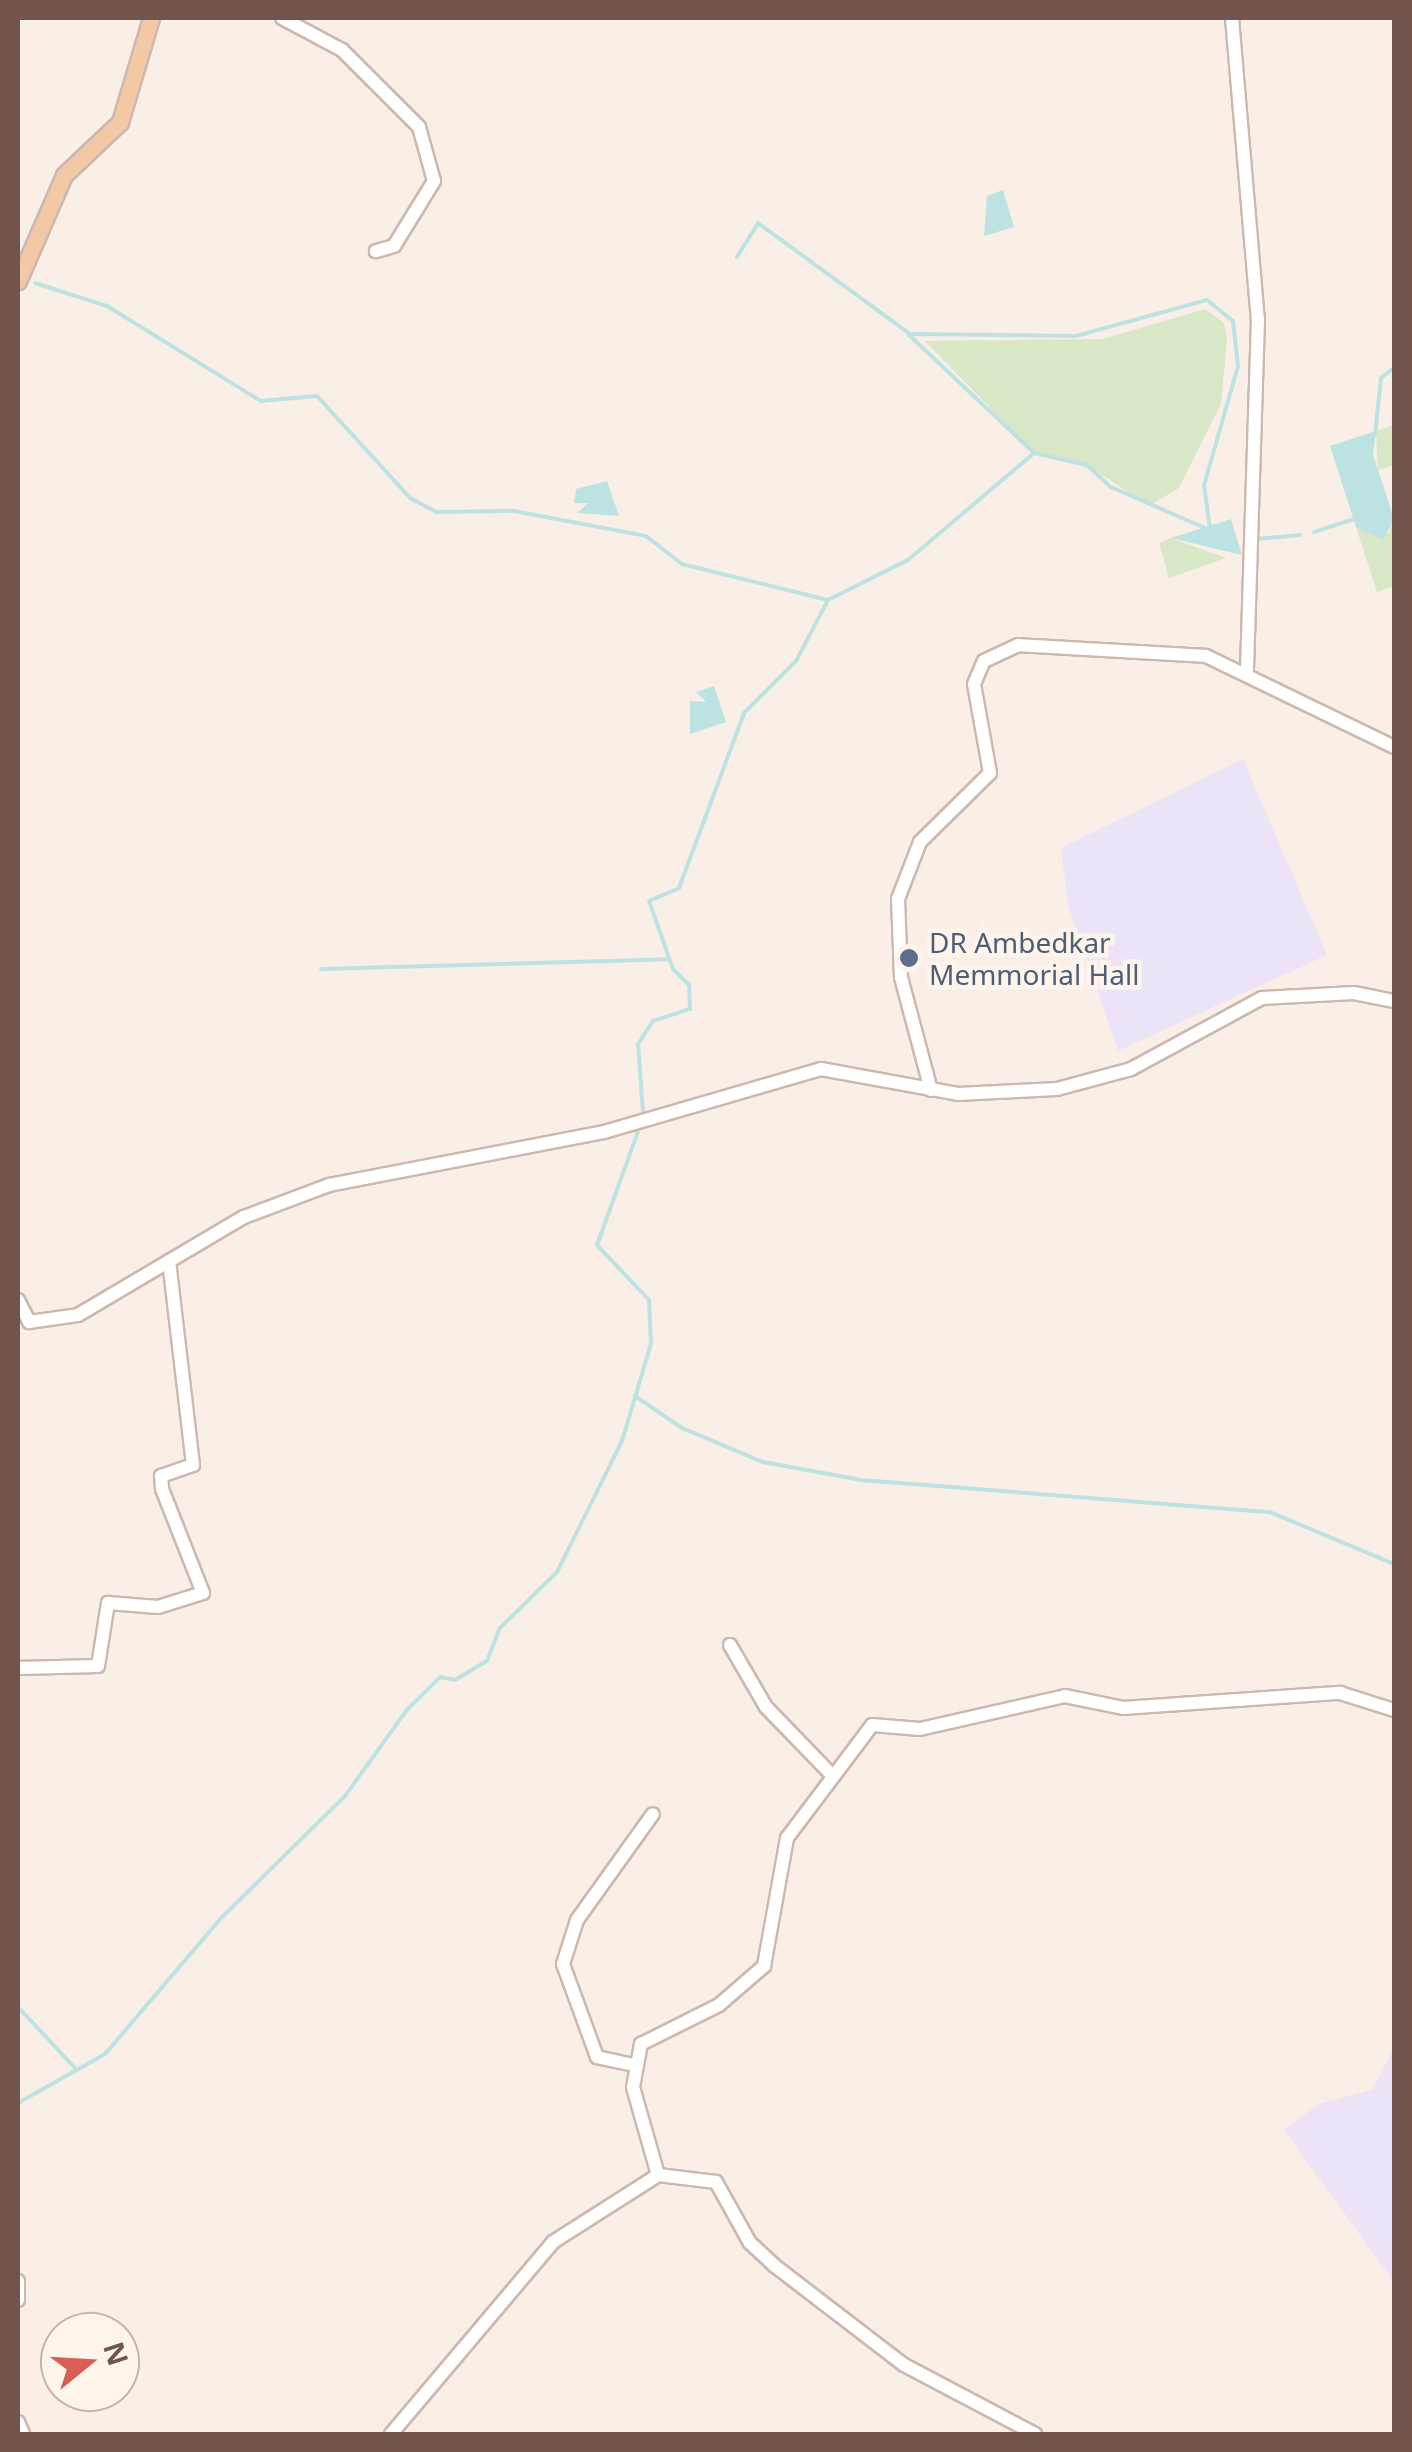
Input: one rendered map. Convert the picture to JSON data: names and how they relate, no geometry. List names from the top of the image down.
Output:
{
  "places": ["DR Ambedkar Memmorial Hall"],
  "north": "right"
}
